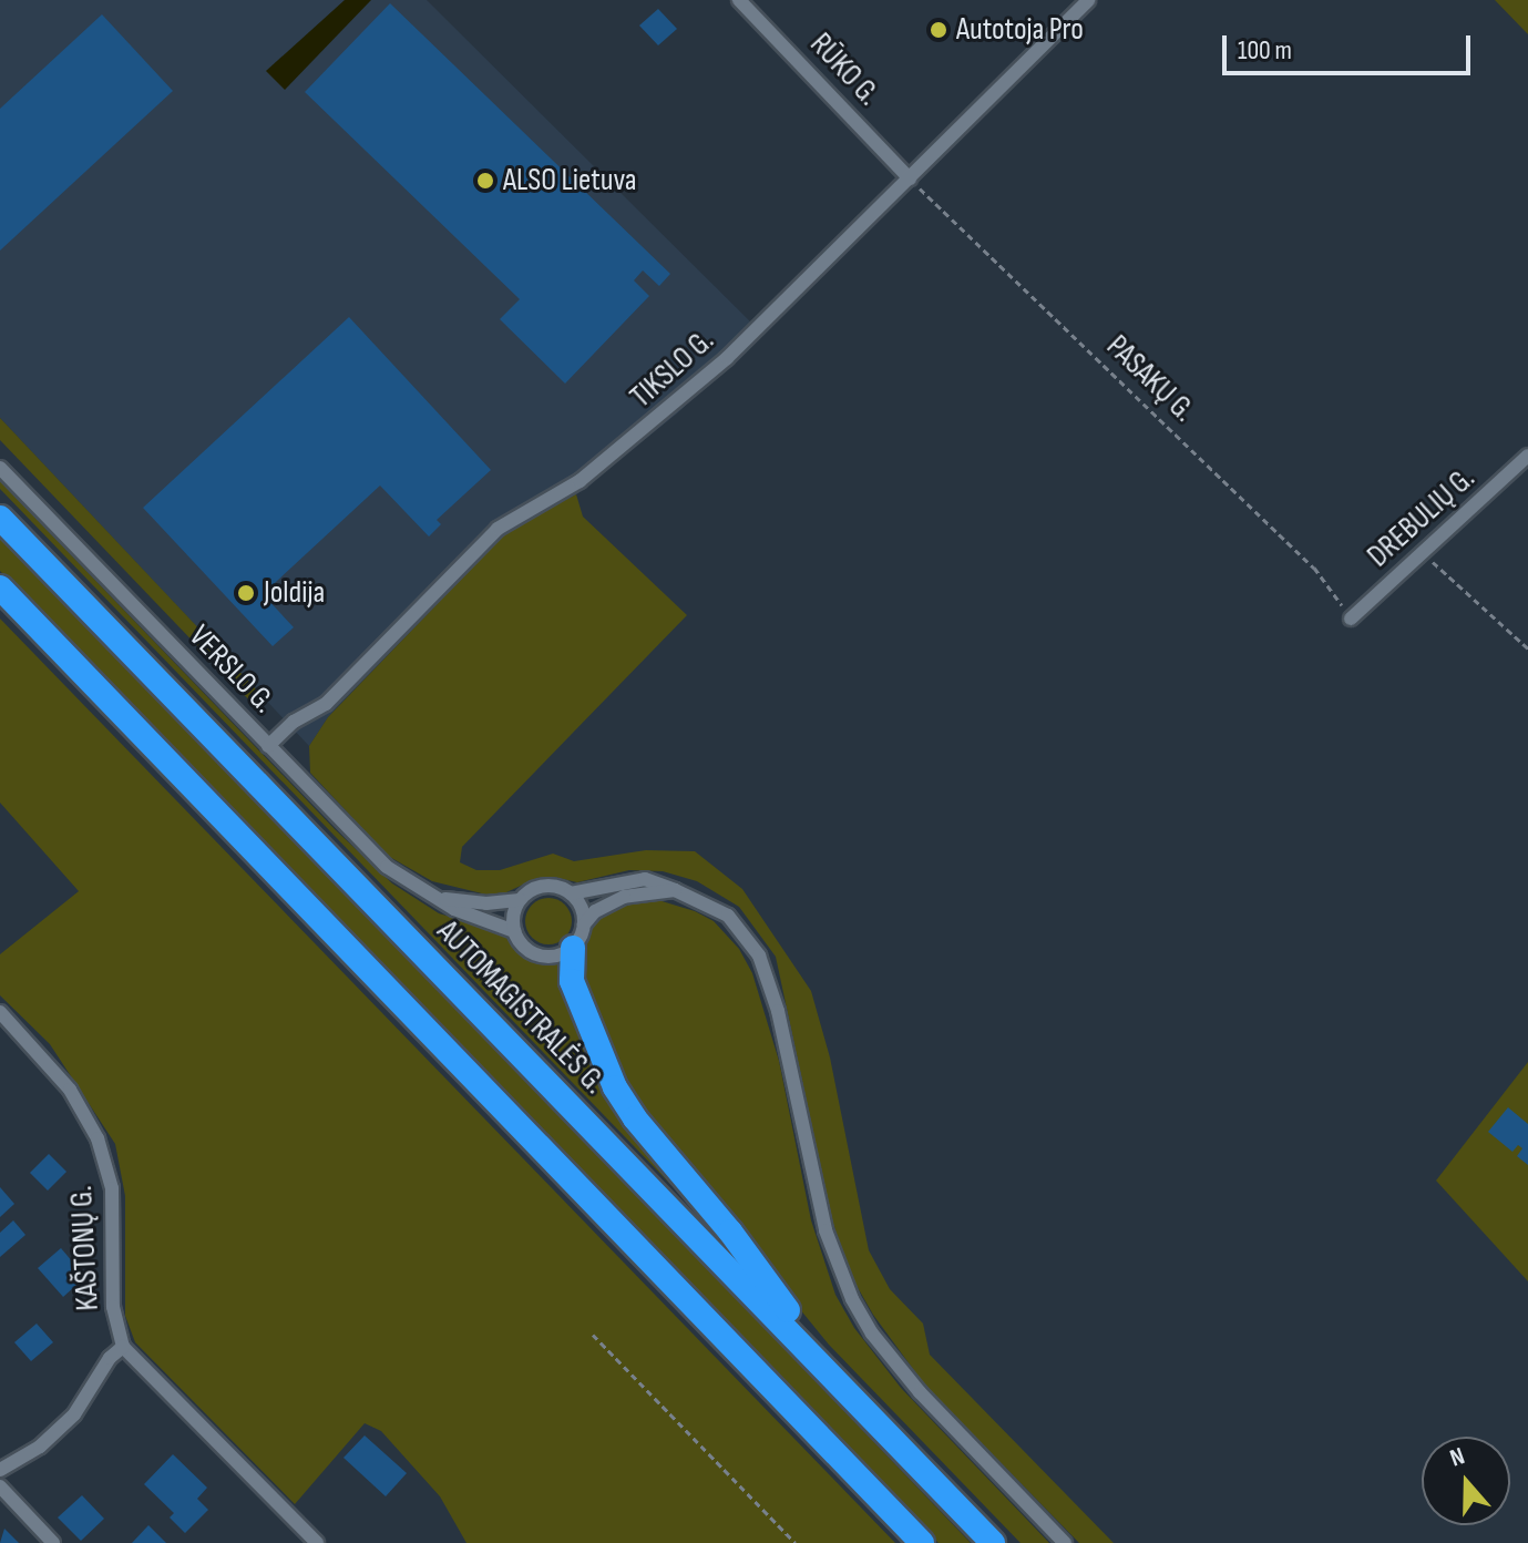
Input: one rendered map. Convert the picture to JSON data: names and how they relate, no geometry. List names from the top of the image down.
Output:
{
  "streets": {
    "highway": ["AUTOMAGISTRALĖS G."],
    "street": [
      "RŪKO G.",
      "TIKSLO G.",
      "DREBULIŲ G.",
      "VERSLO G.",
      "KAŠTONŲ G."
    ],
    "path": ["PASAKŲ G."]
  },
  "crossings": [
    ["RŪKO G.", "TIKSLO G."],
    ["RŪKO G.", "PASAKŲ G."],
    ["TIKSLO G.", "PASAKŲ G."],
    ["TIKSLO G.", "VERSLO G."],
    ["PASAKŲ G.", "DREBULIŲ G."]
  ],
  "places": ["Autotoja Pro", "ALSO Lietuva", "Joldija"],
  "scale_bar": "100 m",
  "north": "top"
}
